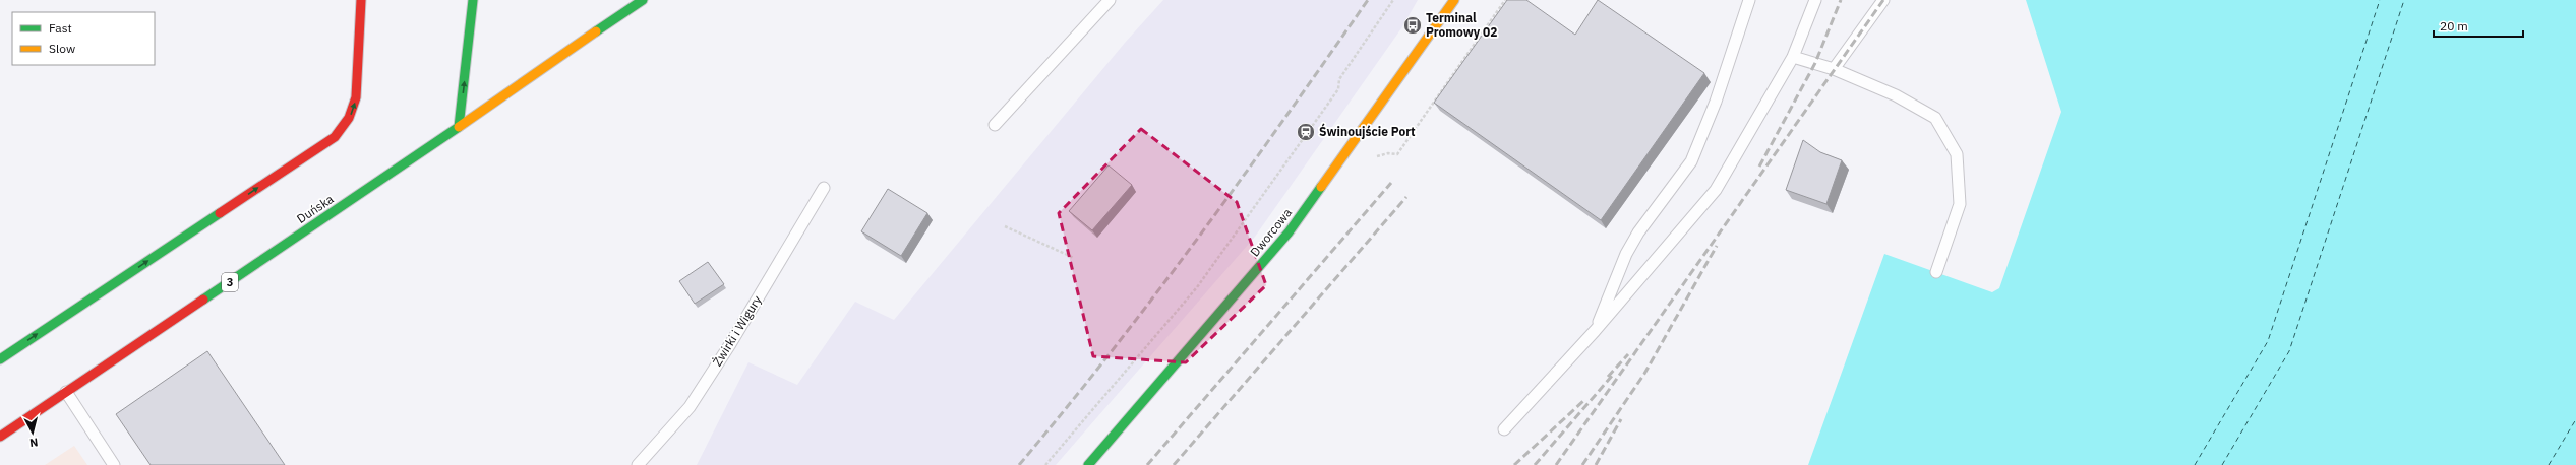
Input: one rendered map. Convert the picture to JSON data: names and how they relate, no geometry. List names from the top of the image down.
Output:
{
  "streets": {
    "main road": ["Duńska", "Dworcowa", "3"],
    "lane": ["Żwirki i Wigury"]
  },
  "places": {
    "bus stop": ["Terminal Promowy 02"],
    "station": ["Świnoujście Port"]
  },
  "legend": ["Fast", "Slow"],
  "scale_bar": "20 m",
  "north": "bottom"
}
